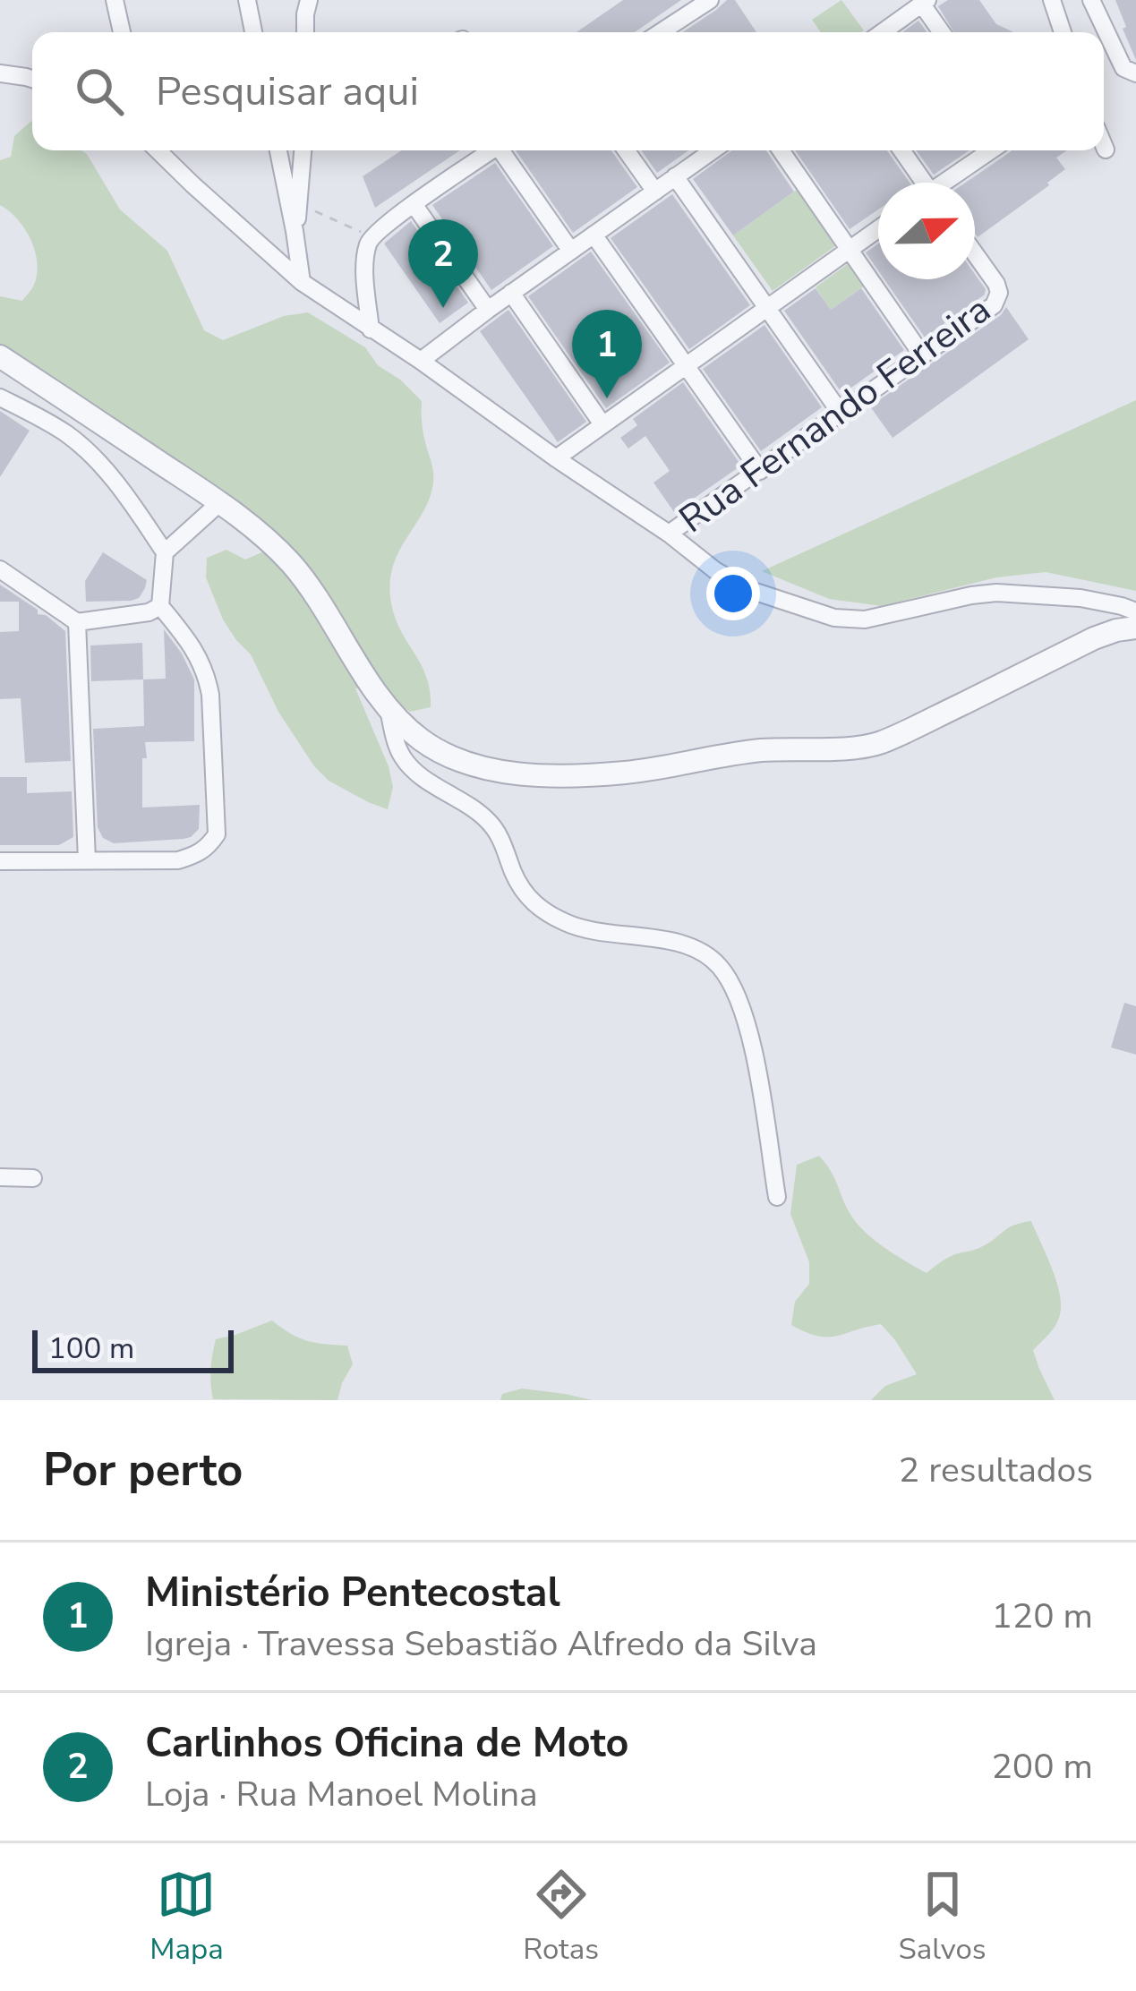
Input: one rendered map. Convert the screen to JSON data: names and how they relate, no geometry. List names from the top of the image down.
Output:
{
  "streets": {
    "street": ["Rua Fernando Ferreira"]
  },
  "scale_bar": "100 m",
  "north": "right",
  "page": {
    "search": "Pesquisar aqui",
    "pins": ["2", "1"],
    "scale": "100 m",
    "heading": ["Por perto", "2 resultados"],
    "list": [
      {
        "mark": "1",
        "name": "Ministério Pentecostal",
        "note": "Igreja · Travessa Sebastião Alfredo da Silva",
        "value": "120 m"
      },
      {
        "mark": "2",
        "name": "Carlinhos Oficina de Moto",
        "note": "Loja · Rua Manoel Molina",
        "value": "200 m"
      }
    ],
    "nav": ["Mapa", "Rotas", "Salvos"]
  }
}
